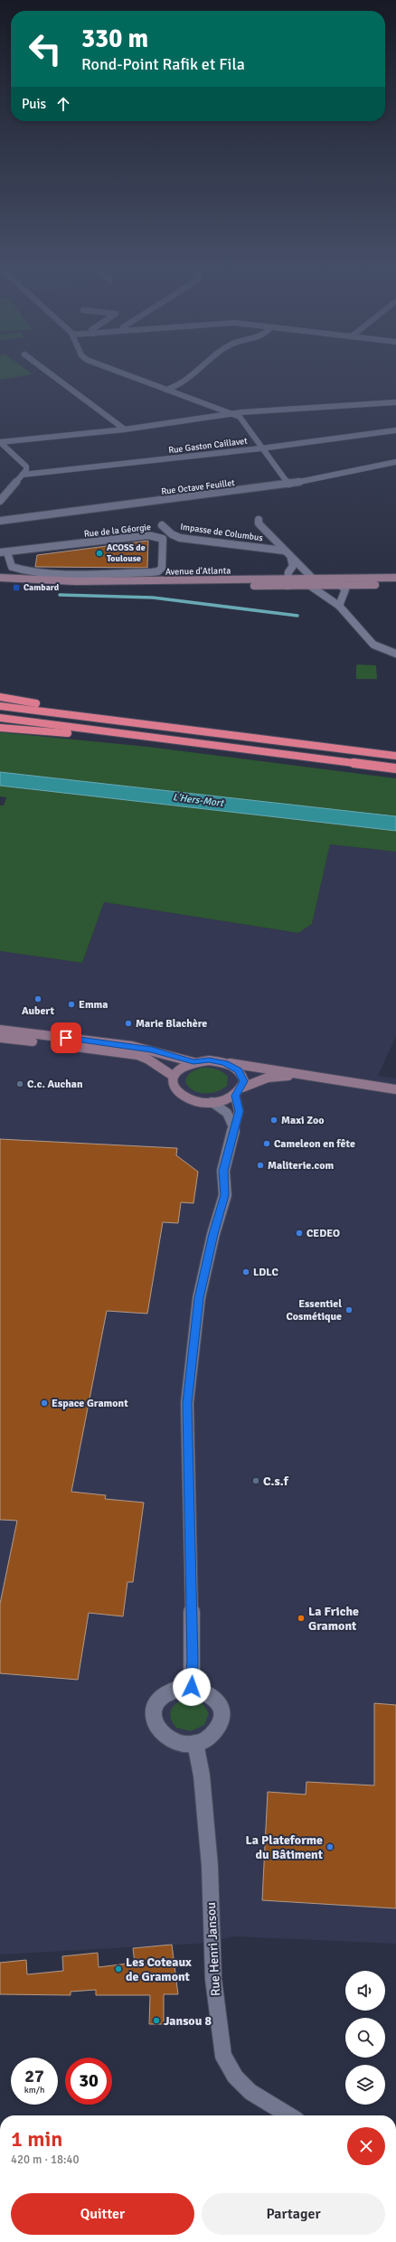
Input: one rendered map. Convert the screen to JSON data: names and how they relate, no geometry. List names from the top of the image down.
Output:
{
  "streets": {
    "main road": ["Avenue d'Atlanta"],
    "street": [
      "Rue Gaston Caillavet",
      "Rue Octave Feuillet",
      "Rue de la Géorgie",
      "Impasse de Columbus",
      "Rue Henri Jansou"
    ]
  },
  "crossings": [
    ["Impasse de Columbus", "Avenue d'Atlanta"]
  ],
  "water": ["L'Hers-Mort"],
  "places": {
    "other": [
      "ACOSS de Toulouse",
      "Aubert",
      "Emma",
      "Marie Blachère",
      "C.c. Auchan",
      "Maxi Zoo",
      "Cameleon en fête",
      "Maliterie.com",
      "CEDEO",
      "LDLC",
      "Essentiel Cosmétique",
      "Espace Gramont",
      "C.s.f",
      "La Friche Gramont",
      "La Plateforme du Bâtiment",
      "Les Coteaux de Gramont",
      "Jansou 8"
    ],
    "transit": ["Cambard"]
  },
  "page": {
    "turn": ["330 m", "Rond-Point Rafik et Fila"],
    "then": "Puis",
    "speed": "27 km/h",
    "limit": "30",
    "heading": ["1 min", "420 m · 18:40"],
    "buttons": ["Quitter", "Partager"]
  }
}
